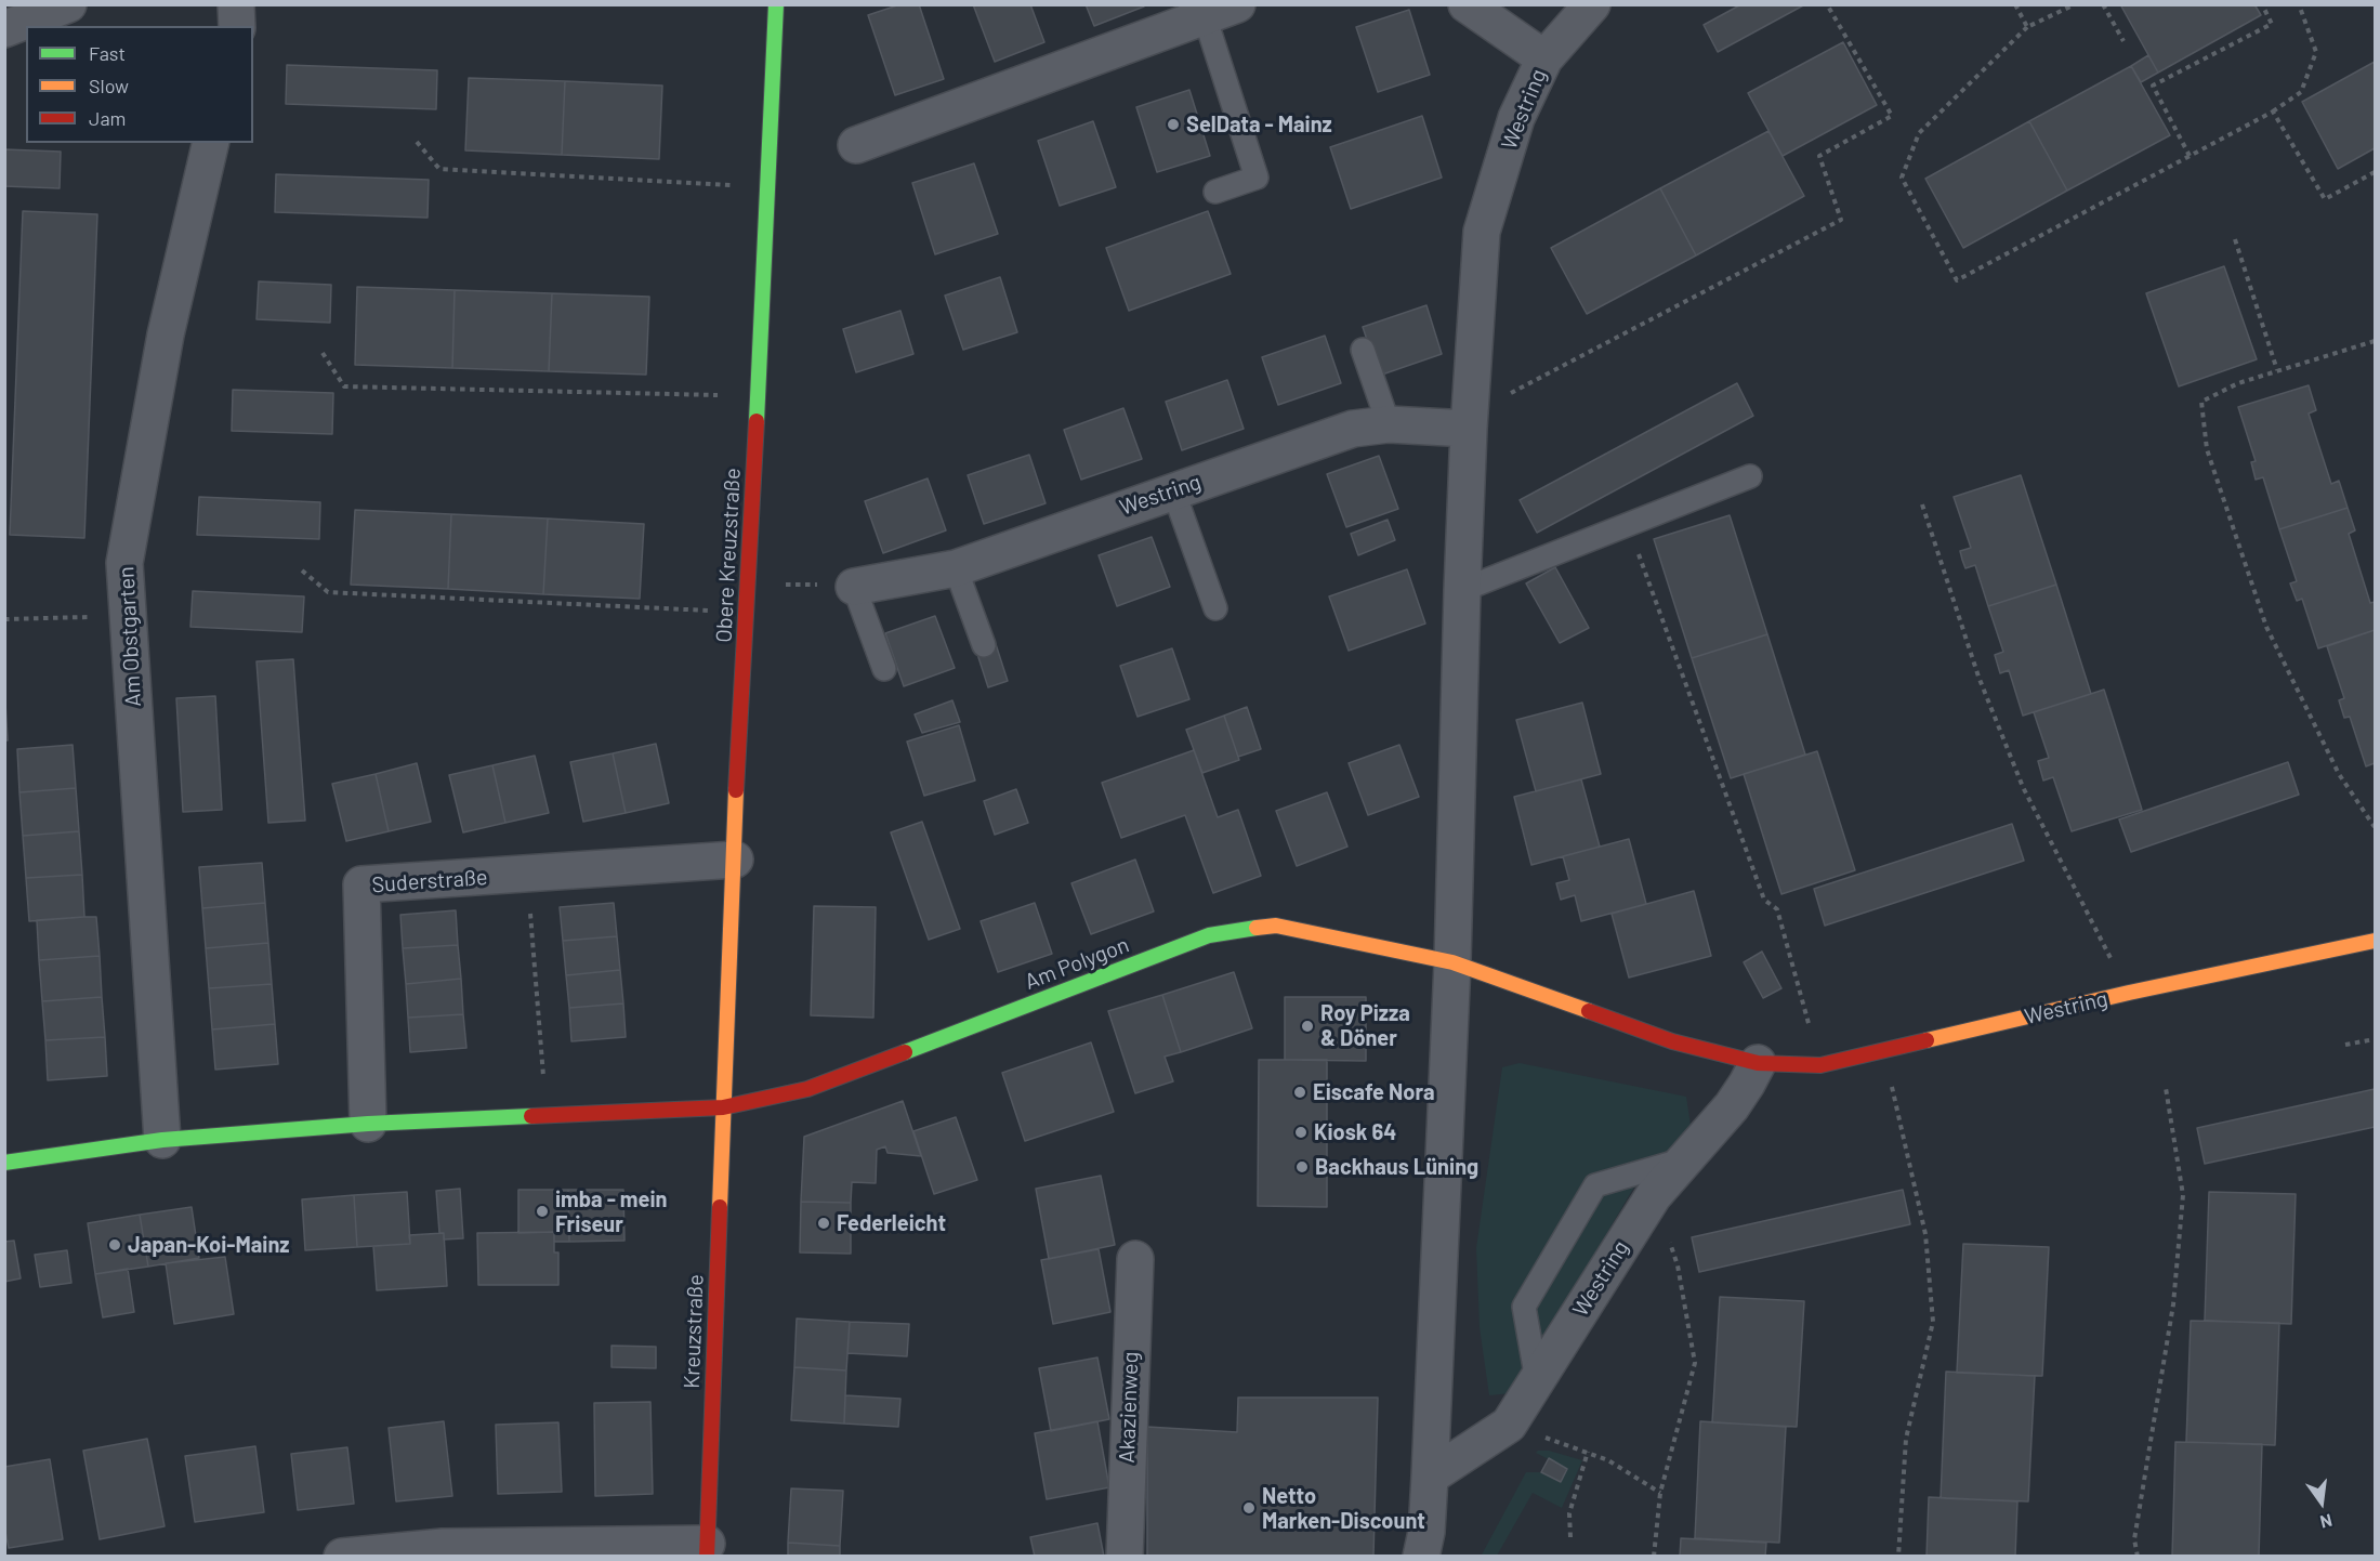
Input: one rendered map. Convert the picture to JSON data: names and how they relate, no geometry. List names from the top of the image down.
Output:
{
  "streets": {
    "street": [
      "Westring",
      "Obere Kreuzstraße",
      "Am Obstgarten",
      "Suderstraße",
      "Am Polygon",
      "Kreuzstraße",
      "Akazienweg"
    ]
  },
  "crossings": [
    ["Westring", "Am Polygon"],
    ["Obere Kreuzstraße", "Suderstraße"],
    ["Obere Kreuzstraße", "Am Polygon"],
    ["Obere Kreuzstraße", "Kreuzstraße"],
    ["Am Polygon", "Kreuzstraße"]
  ],
  "places": [
    "SelData - Mainz",
    "Roy Pizza & Döner",
    "Eiscafe Nora",
    "Kiosk 64",
    "Backhaus Lüning",
    "imba - mein Friseur",
    "Federleicht",
    "Japan-Koi-Mainz",
    "Netto Marken-Discount"
  ],
  "legend": ["Fast", "Slow", "Jam"],
  "north": "bottom"
}
